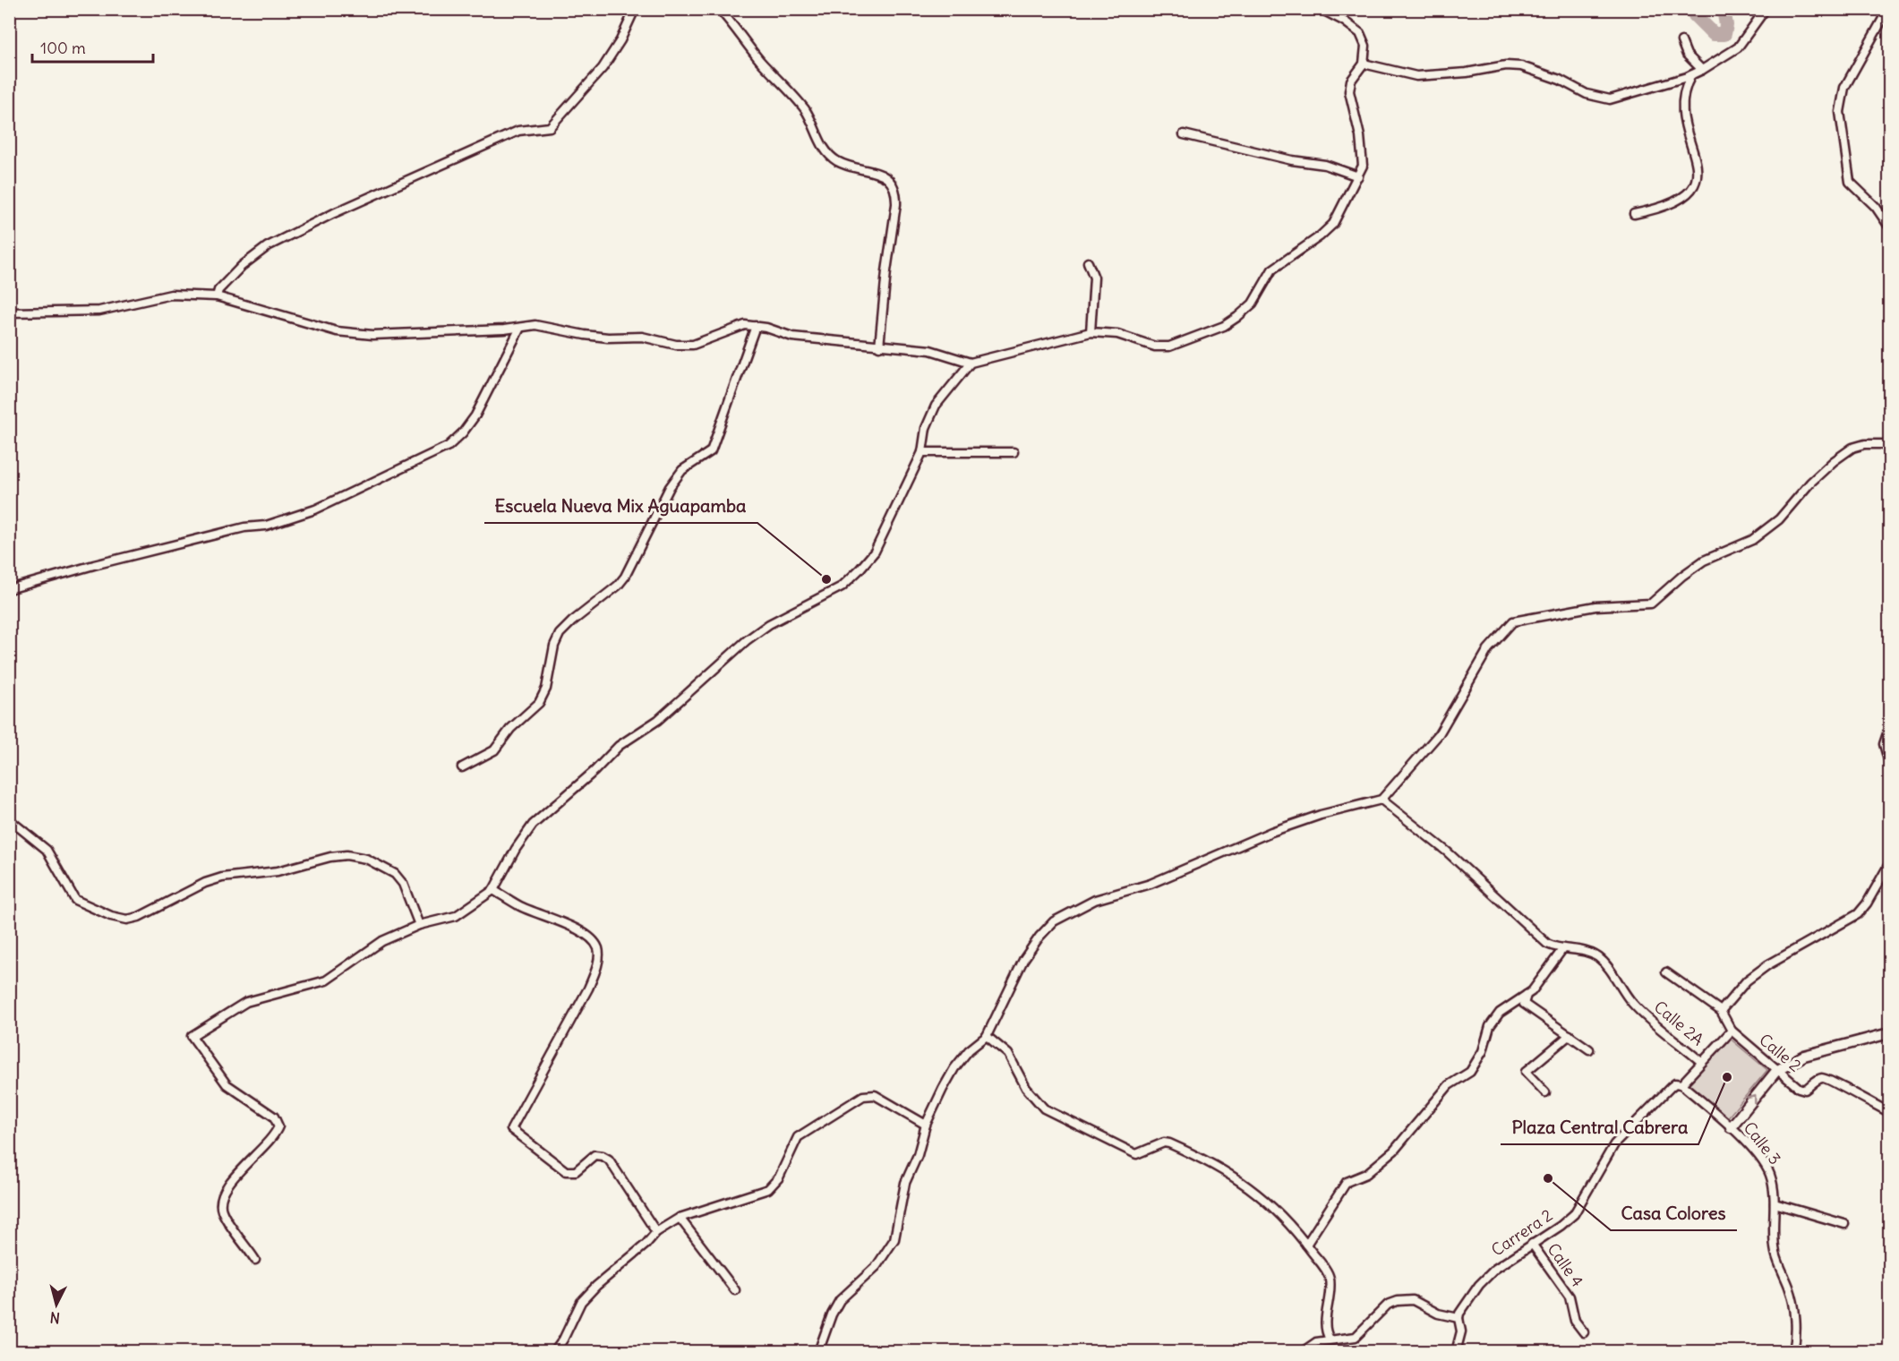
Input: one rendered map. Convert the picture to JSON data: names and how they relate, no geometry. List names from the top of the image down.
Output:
{
  "streets": {
    "street": [
      "Calle 2A",
      "Calle 2",
      "Calle 3",
      "Carrera 2",
      "Calle 4"
    ]
  },
  "crossings": [
    ["Calle 2A", "Carrera 2"],
    ["Calle 2", "Carrera 2"],
    ["Calle 3", "Carrera 2"],
    ["Carrera 2", "Calle 4"]
  ],
  "places": ["Escuela Nueva Mix Aguapamba", "Plaza Central Cabrera", "Casa Colores"],
  "scale_bar": "100 m",
  "north": "bottom"
}
